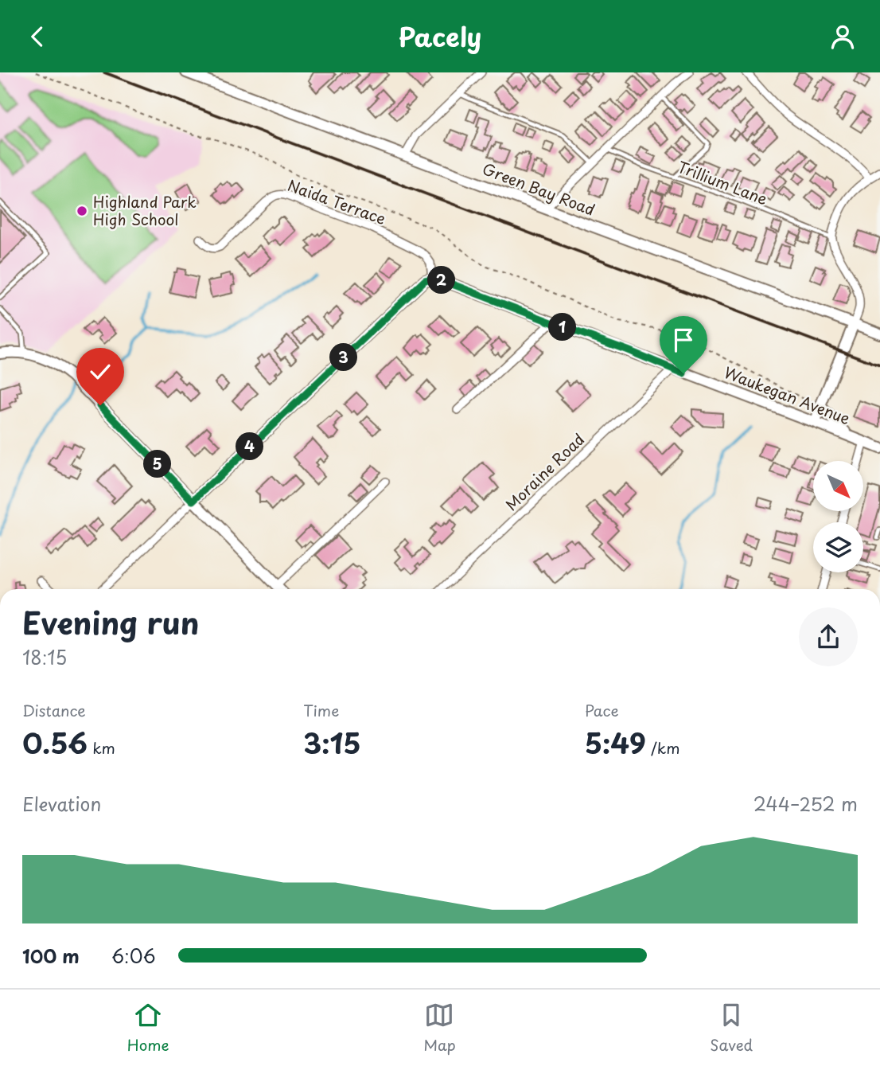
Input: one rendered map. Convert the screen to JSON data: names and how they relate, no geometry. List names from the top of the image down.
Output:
{
  "streets": {
    "street": [
      "Green Bay Road",
      "Naida Terrace",
      "Waukegan Avenue",
      "Moraine Road"
    ],
    "lane": ["Trillium Lane"]
  },
  "crossings": [
    ["Naida Terrace", "Waukegan Avenue"],
    ["Waukegan Avenue", "Moraine Road"]
  ],
  "places": ["Highland Park High School"],
  "north": "bottom right",
  "page": {
    "header": "Pacely",
    "pins": [
      "2",
      "1",
      "3",
      "4",
      "5"
    ],
    "heading": ["Evening run", "18:15"],
    "stats": [
      ["Distance", "0.56 km"],
      ["Time", "3:15"],
      ["Pace", "5:49 /km"]
    ],
    "chart": ["Elevation", "244–252 m"],
    "list": [
      {
        "name": "100 m",
        "note": "6:06"
      }
    ],
    "tabs": ["Home", "Map", "Saved"]
  }
}
